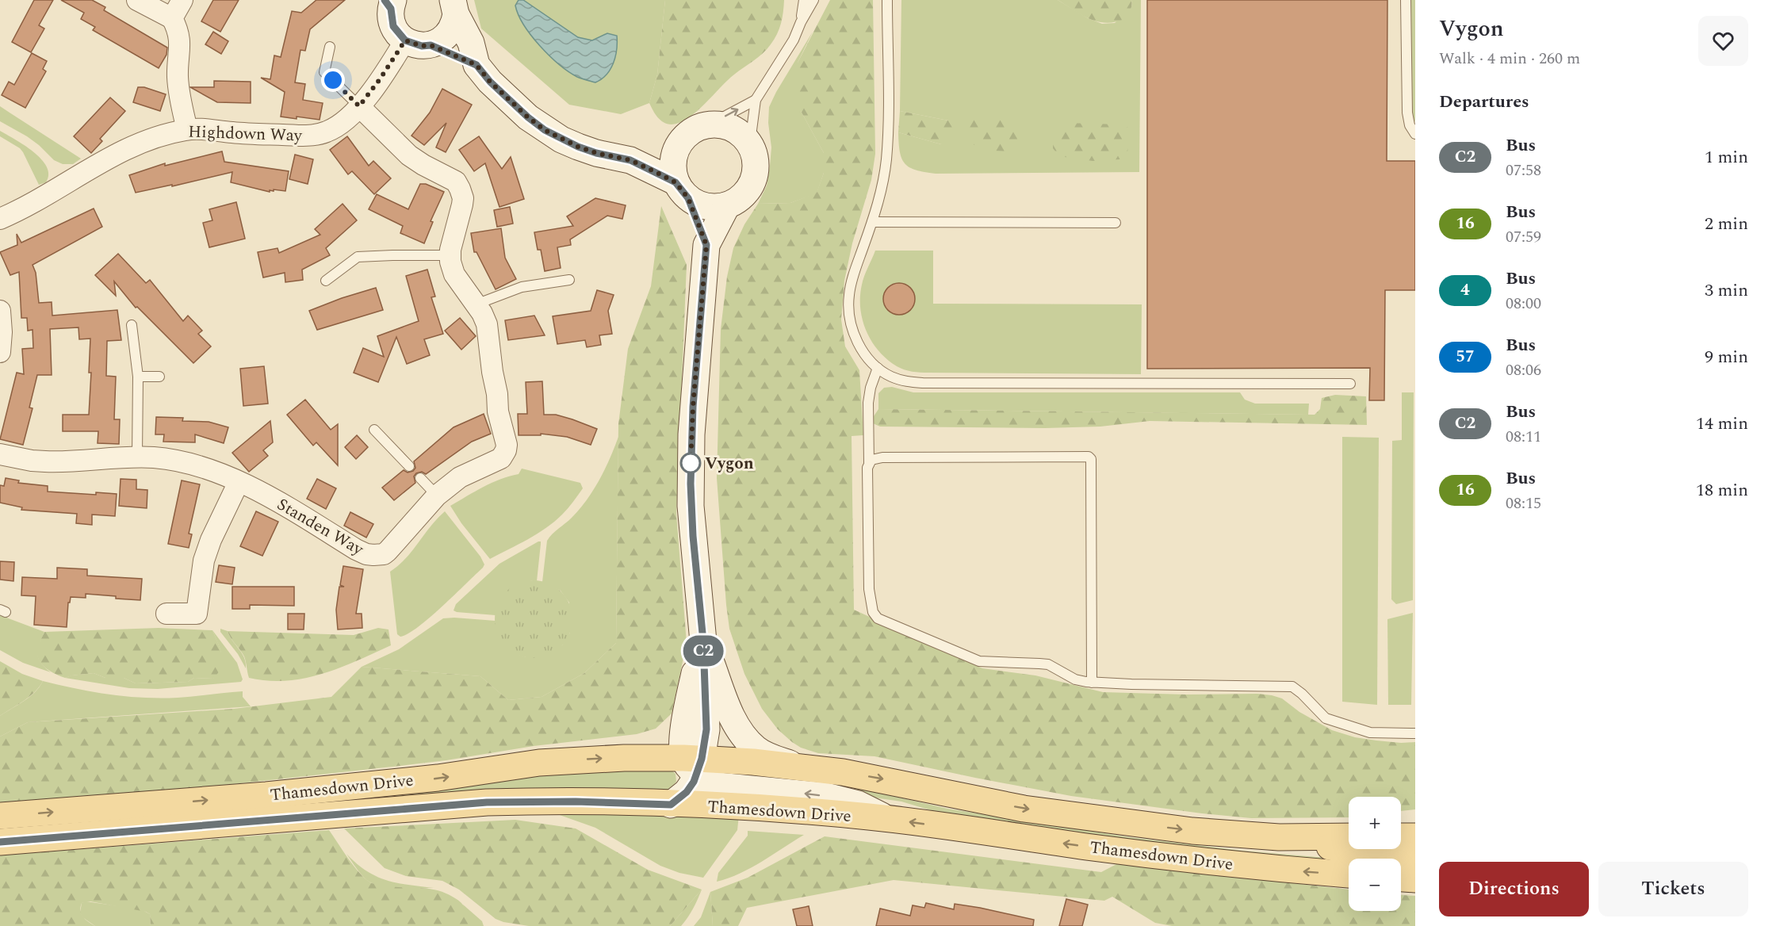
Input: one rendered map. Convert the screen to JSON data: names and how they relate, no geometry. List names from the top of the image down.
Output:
{
  "streets": {
    "main road": ["Thamesdown Drive"],
    "street": ["Highdown Way", "Standen Way"]
  },
  "places": ["Vygon"],
  "lines": ["bus line C2"],
  "page": {
    "on_map": "C2",
    "heading": [
      ["Vygon", "Walk · 4 min · 260 m"],
      "Departures"
    ],
    "list": [
      {
        "mark": "C2",
        "name": "Bus",
        "note": "07:58",
        "value": "1 min"
      },
      {
        "mark": "16",
        "name": "Bus",
        "note": "07:59",
        "value": "2 min"
      },
      {
        "mark": "4",
        "name": "Bus",
        "note": "08:00",
        "value": "3 min"
      },
      {
        "mark": "57",
        "name": "Bus",
        "note": "08:06",
        "value": "9 min"
      },
      {
        "mark": "C2",
        "name": "Bus",
        "note": "08:11",
        "value": "14 min"
      },
      {
        "mark": "16",
        "name": "Bus",
        "note": "08:15",
        "value": "18 min"
      }
    ],
    "map_buttons": ["+", "−"],
    "buttons": ["Directions", "Tickets"]
  }
}
